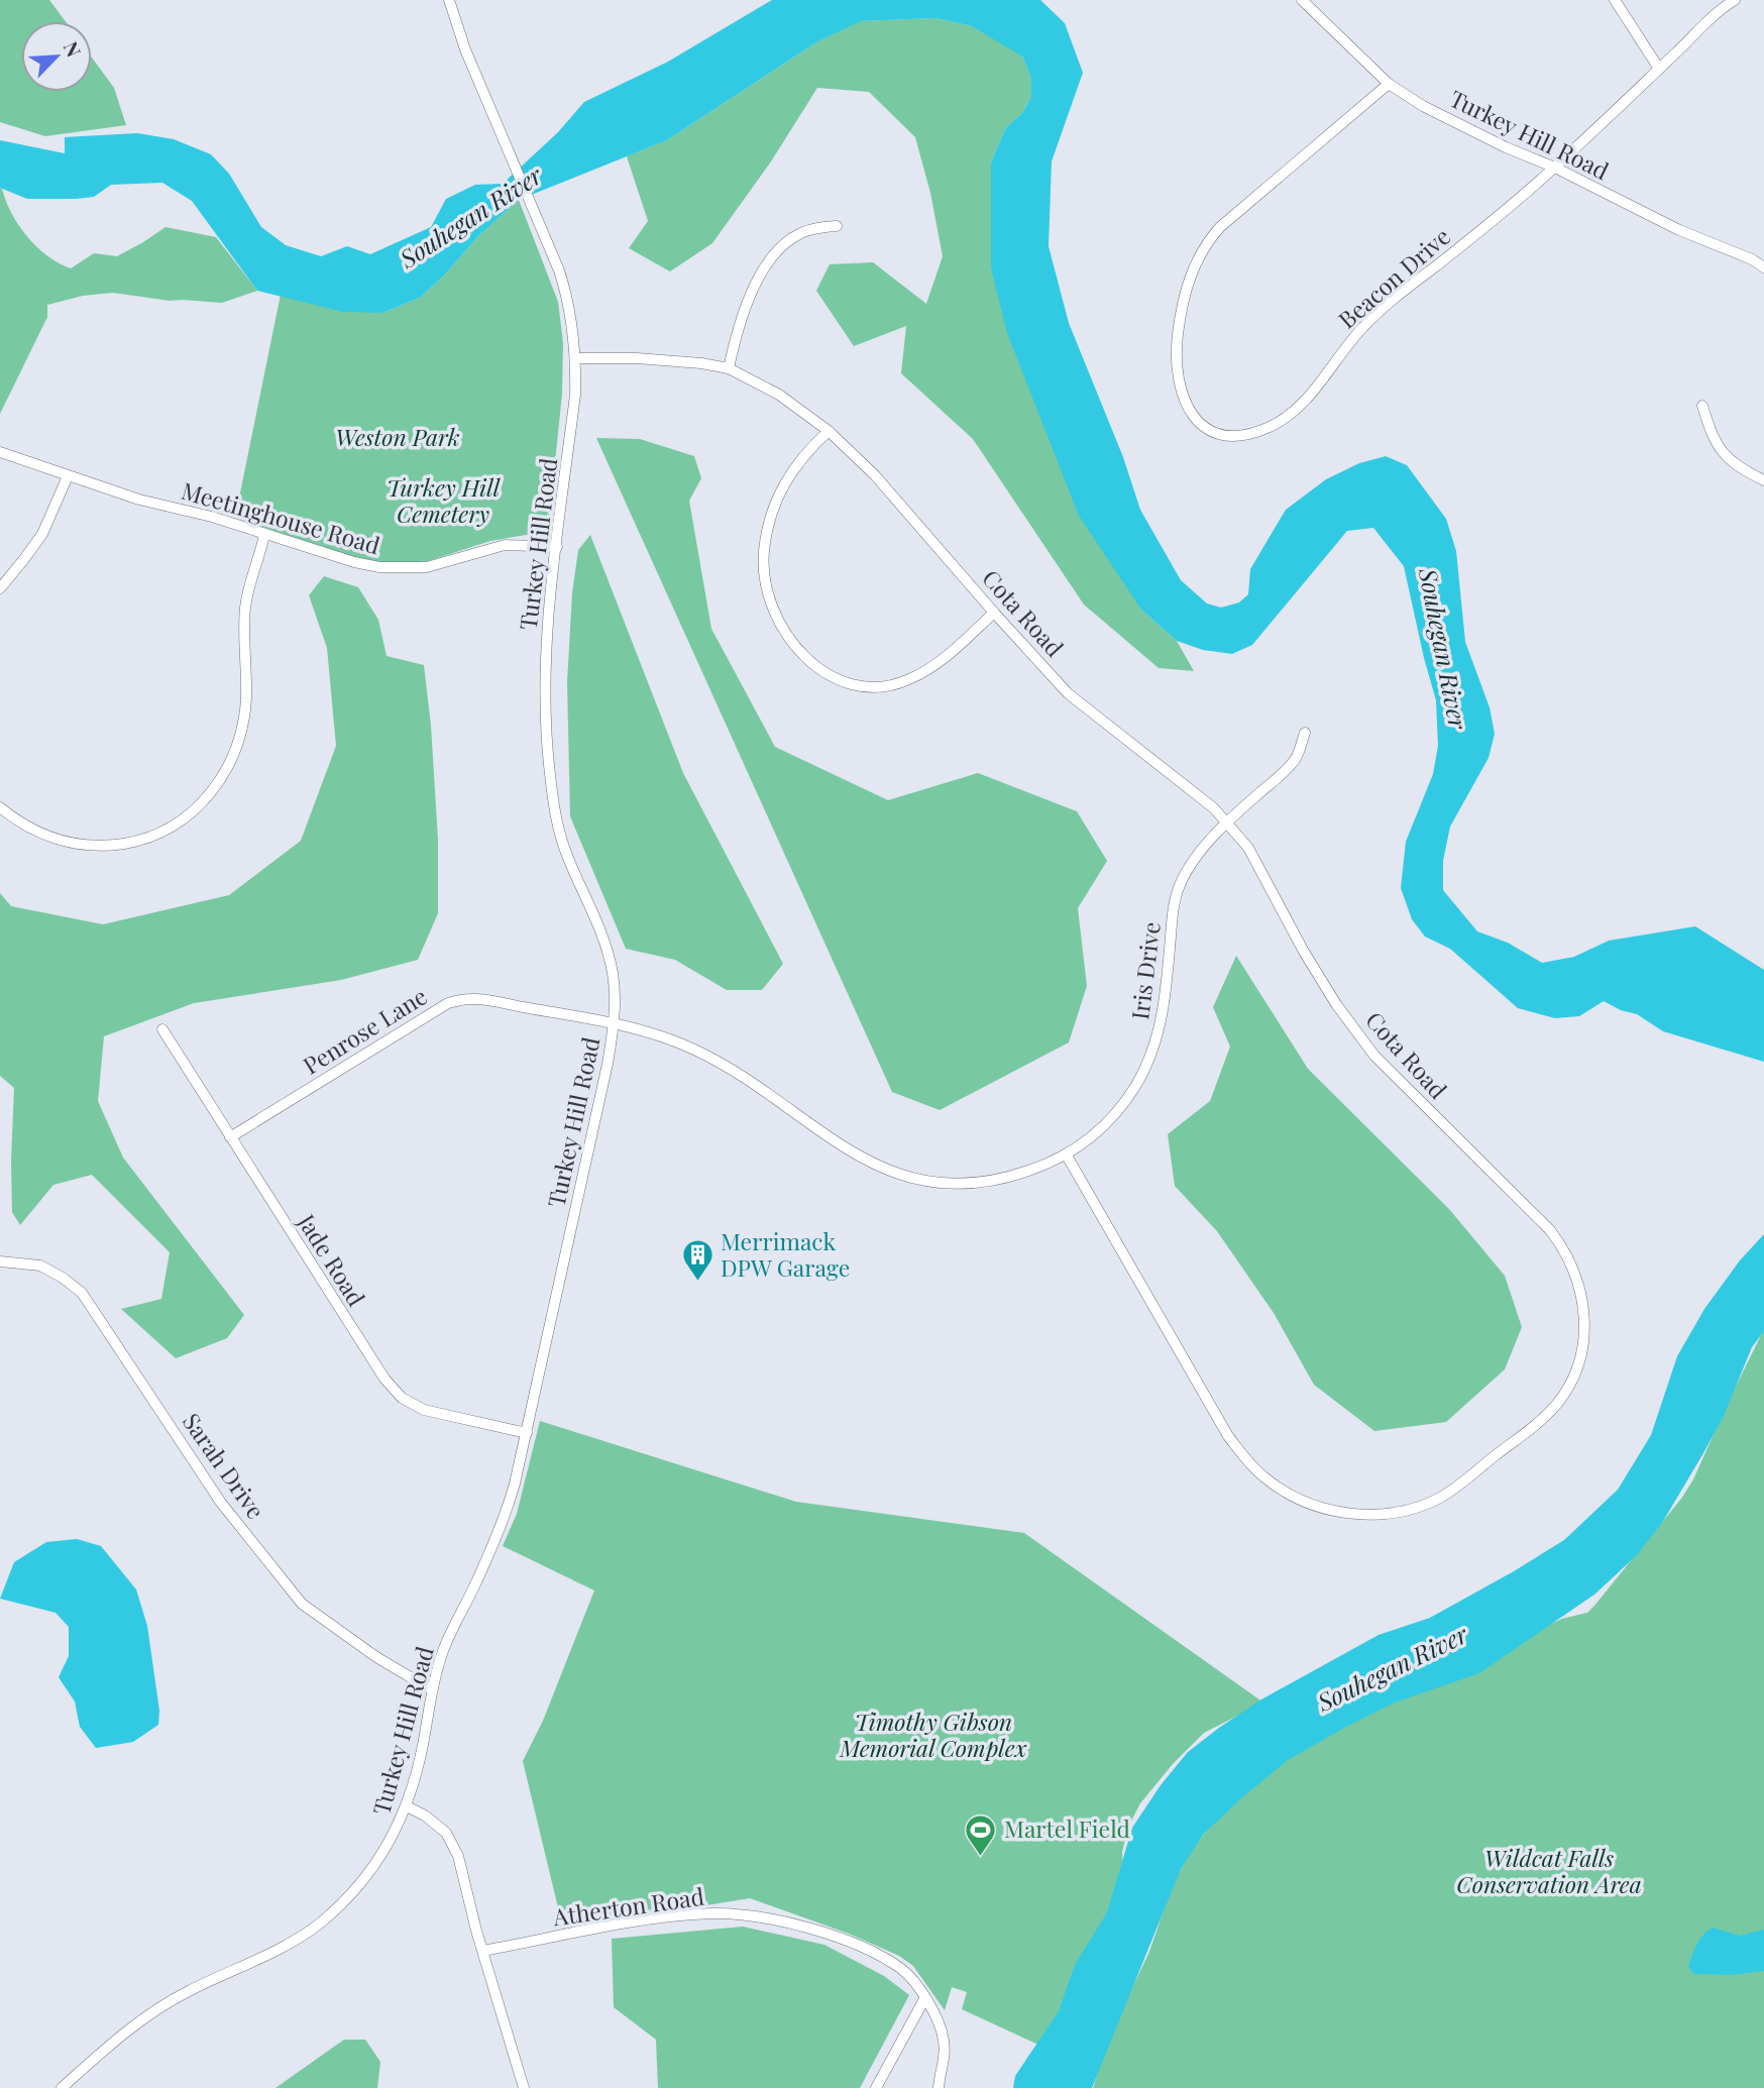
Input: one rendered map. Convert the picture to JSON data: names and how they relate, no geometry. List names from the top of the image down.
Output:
{
  "streets": {
    "street": [
      "Turkey Hill Road",
      "Beacon Drive",
      "Meetinghouse Road",
      "Cota Road",
      "Iris Drive",
      "Penrose Lane",
      "Jade Road",
      "Sarah Drive",
      "Atherton Road"
    ]
  },
  "crossings": [
    ["Turkey Hill Road", "Beacon Drive"],
    ["Turkey Hill Road", "Meetinghouse Road"],
    ["Turkey Hill Road", "Cota Road"],
    ["Turkey Hill Road", "Iris Drive"],
    ["Turkey Hill Road", "Penrose Lane"],
    ["Turkey Hill Road", "Jade Road"],
    ["Turkey Hill Road", "Sarah Drive"],
    ["Cota Road", "Iris Drive"],
    ["Iris Drive", "Penrose Lane"],
    ["Penrose Lane", "Jade Road"]
  ],
  "water": ["Souhegan River"],
  "parks": [
    "Weston Park",
    "Turkey Hill Cemetery",
    "Timothy Gibson Memorial Complex",
    "Wildcat Falls Conservation Area"
  ],
  "places": {
    "building": ["Merrimack DPW Garage"],
    "sports": ["Martel Field"]
  },
  "north": "top right"
}
